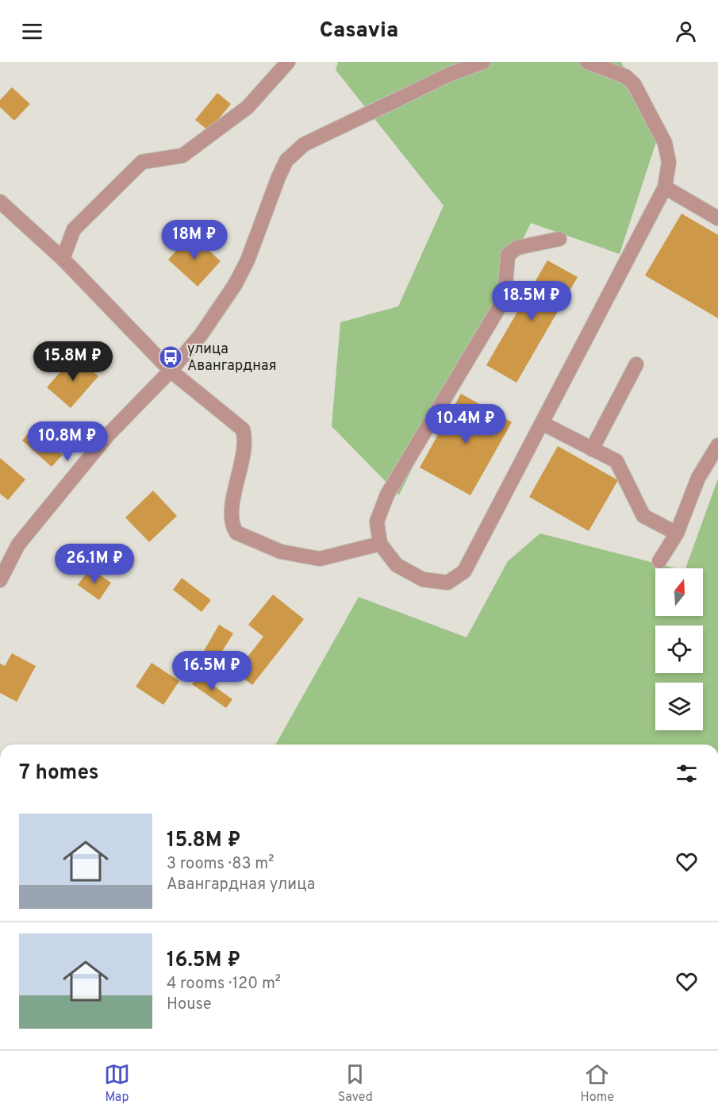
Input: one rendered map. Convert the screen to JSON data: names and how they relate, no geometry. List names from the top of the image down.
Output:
{
  "places": {
    "bus stop": ["улица Авангардная"]
  },
  "north": "top",
  "page": {
    "header": "Casavia",
    "price": [
      "18M ₽",
      "18.5M ₽",
      "15.8M ₽",
      "10.4M ₽",
      "10.8M ₽",
      "26.1M ₽",
      "16.5M ₽"
    ],
    "heading": "7 homes",
    "list": [
      {
        "name": "15.8M ₽",
        "note": "3 rooms · 83 m² · Авангардная улица"
      },
      {
        "name": "16.5M ₽",
        "note": "4 rooms · 120 m² · House"
      }
    ],
    "tabs": ["Map", "Saved", "Home"]
  }
}
